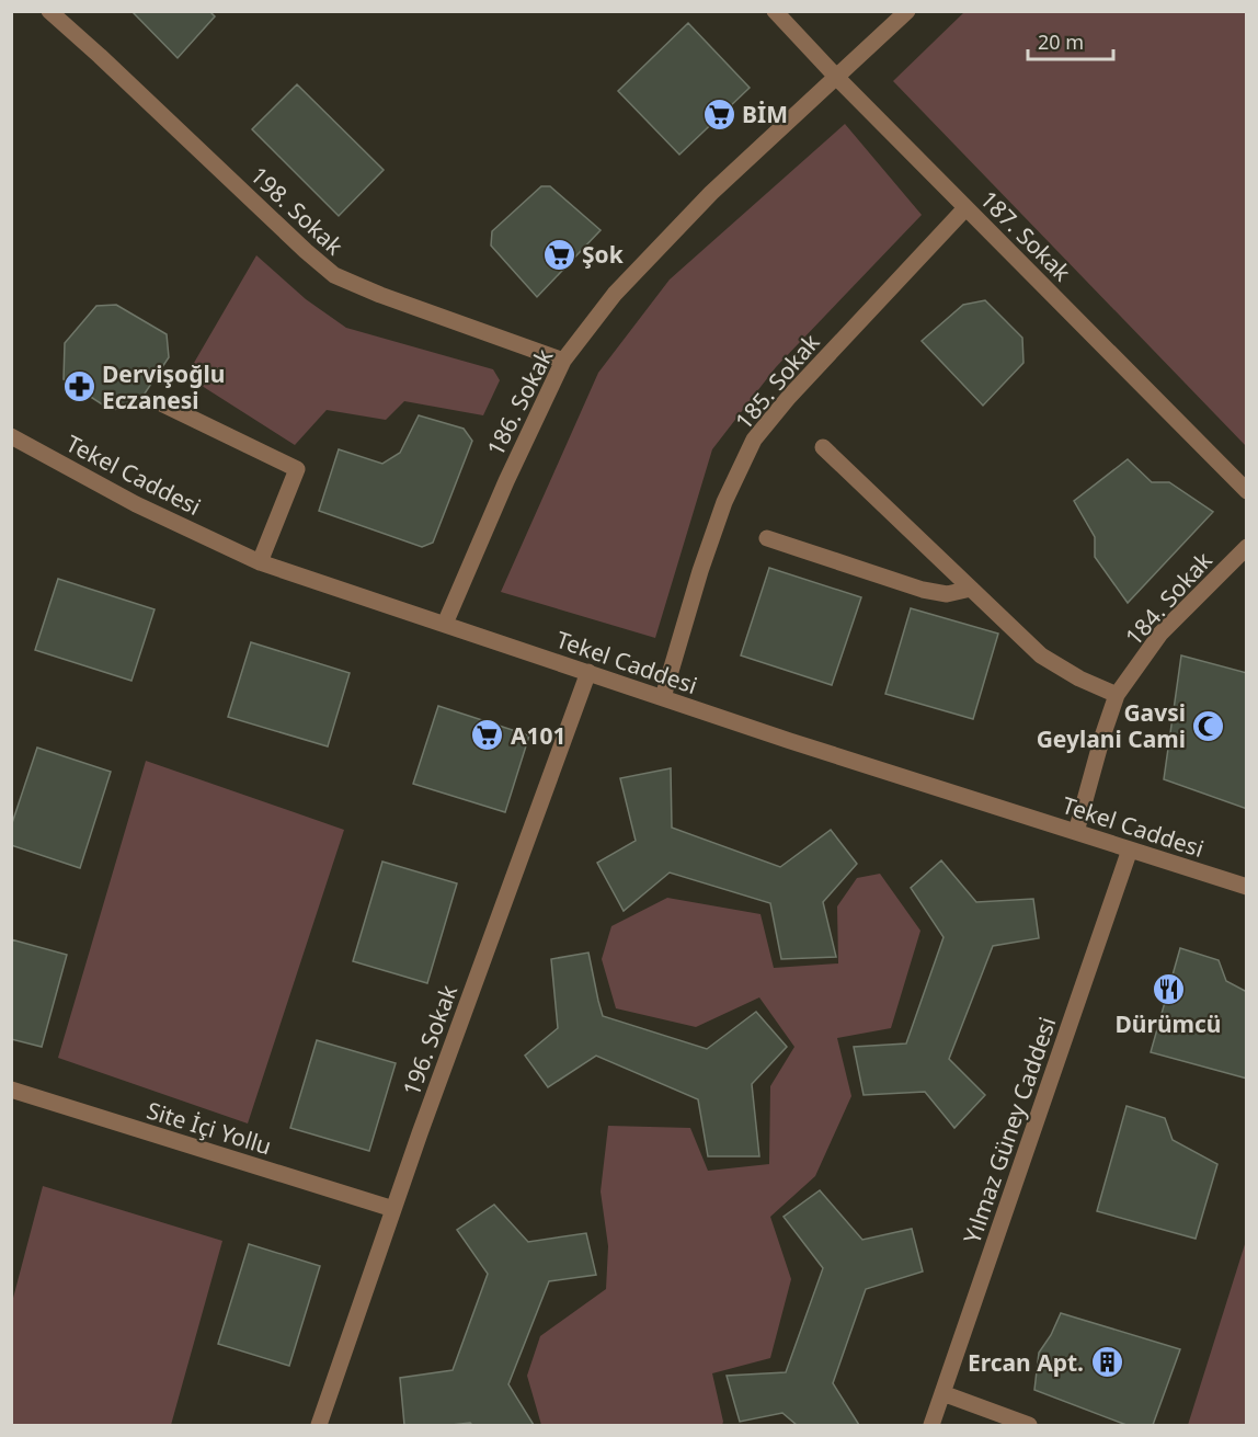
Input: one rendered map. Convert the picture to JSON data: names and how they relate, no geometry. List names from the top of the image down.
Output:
{
  "streets": {
    "street": [
      "198. Sokak",
      "187. Sokak",
      "185. Sokak",
      "186. Sokak",
      "Tekel Caddesi",
      "184. Sokak",
      "196. Sokak",
      "Site İçi Yollu",
      "Yılmaz Güney Caddesi"
    ]
  },
  "crossings": [
    ["198. Sokak", "186. Sokak"],
    ["187. Sokak", "185. Sokak"],
    ["187. Sokak", "186. Sokak"],
    ["185. Sokak", "Tekel Caddesi"],
    ["186. Sokak", "Tekel Caddesi"],
    ["Tekel Caddesi", "184. Sokak"],
    ["Tekel Caddesi", "196. Sokak"],
    ["Tekel Caddesi", "Yılmaz Güney Caddesi"],
    ["196. Sokak", "Site İçi Yollu"]
  ],
  "places": {
    "supermarket": ["BİM", "Şok", "A101"],
    "pharmacy": ["Dervişoğlu Eczanesi"],
    "mosque": ["Gavsi Geylani Cami"],
    "restaurant": ["Dürümcü"],
    "building": ["Ercan Apt."]
  },
  "scale_bar": "20 m"
}
